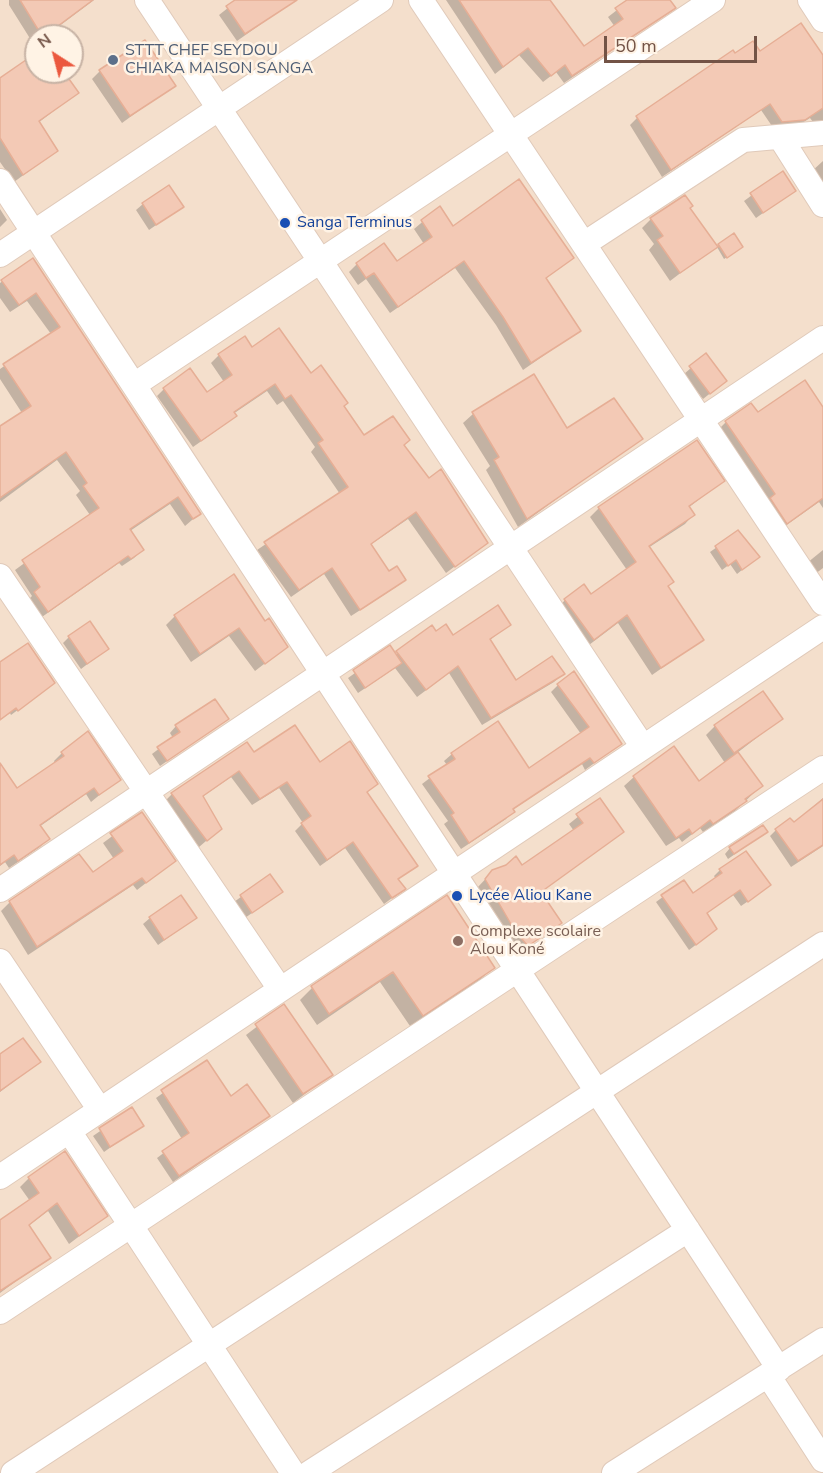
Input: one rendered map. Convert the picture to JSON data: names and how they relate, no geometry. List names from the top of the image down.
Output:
{
  "places": [
    "STTT CHEF SEYDOU CHIAKA MAISON SANGA",
    "Sanga Terminus",
    "Lycée Aliou Kane",
    "Complexe scolaire Alou Koné"
  ],
  "scale_bar": "50 m",
  "north": "top left"
}
